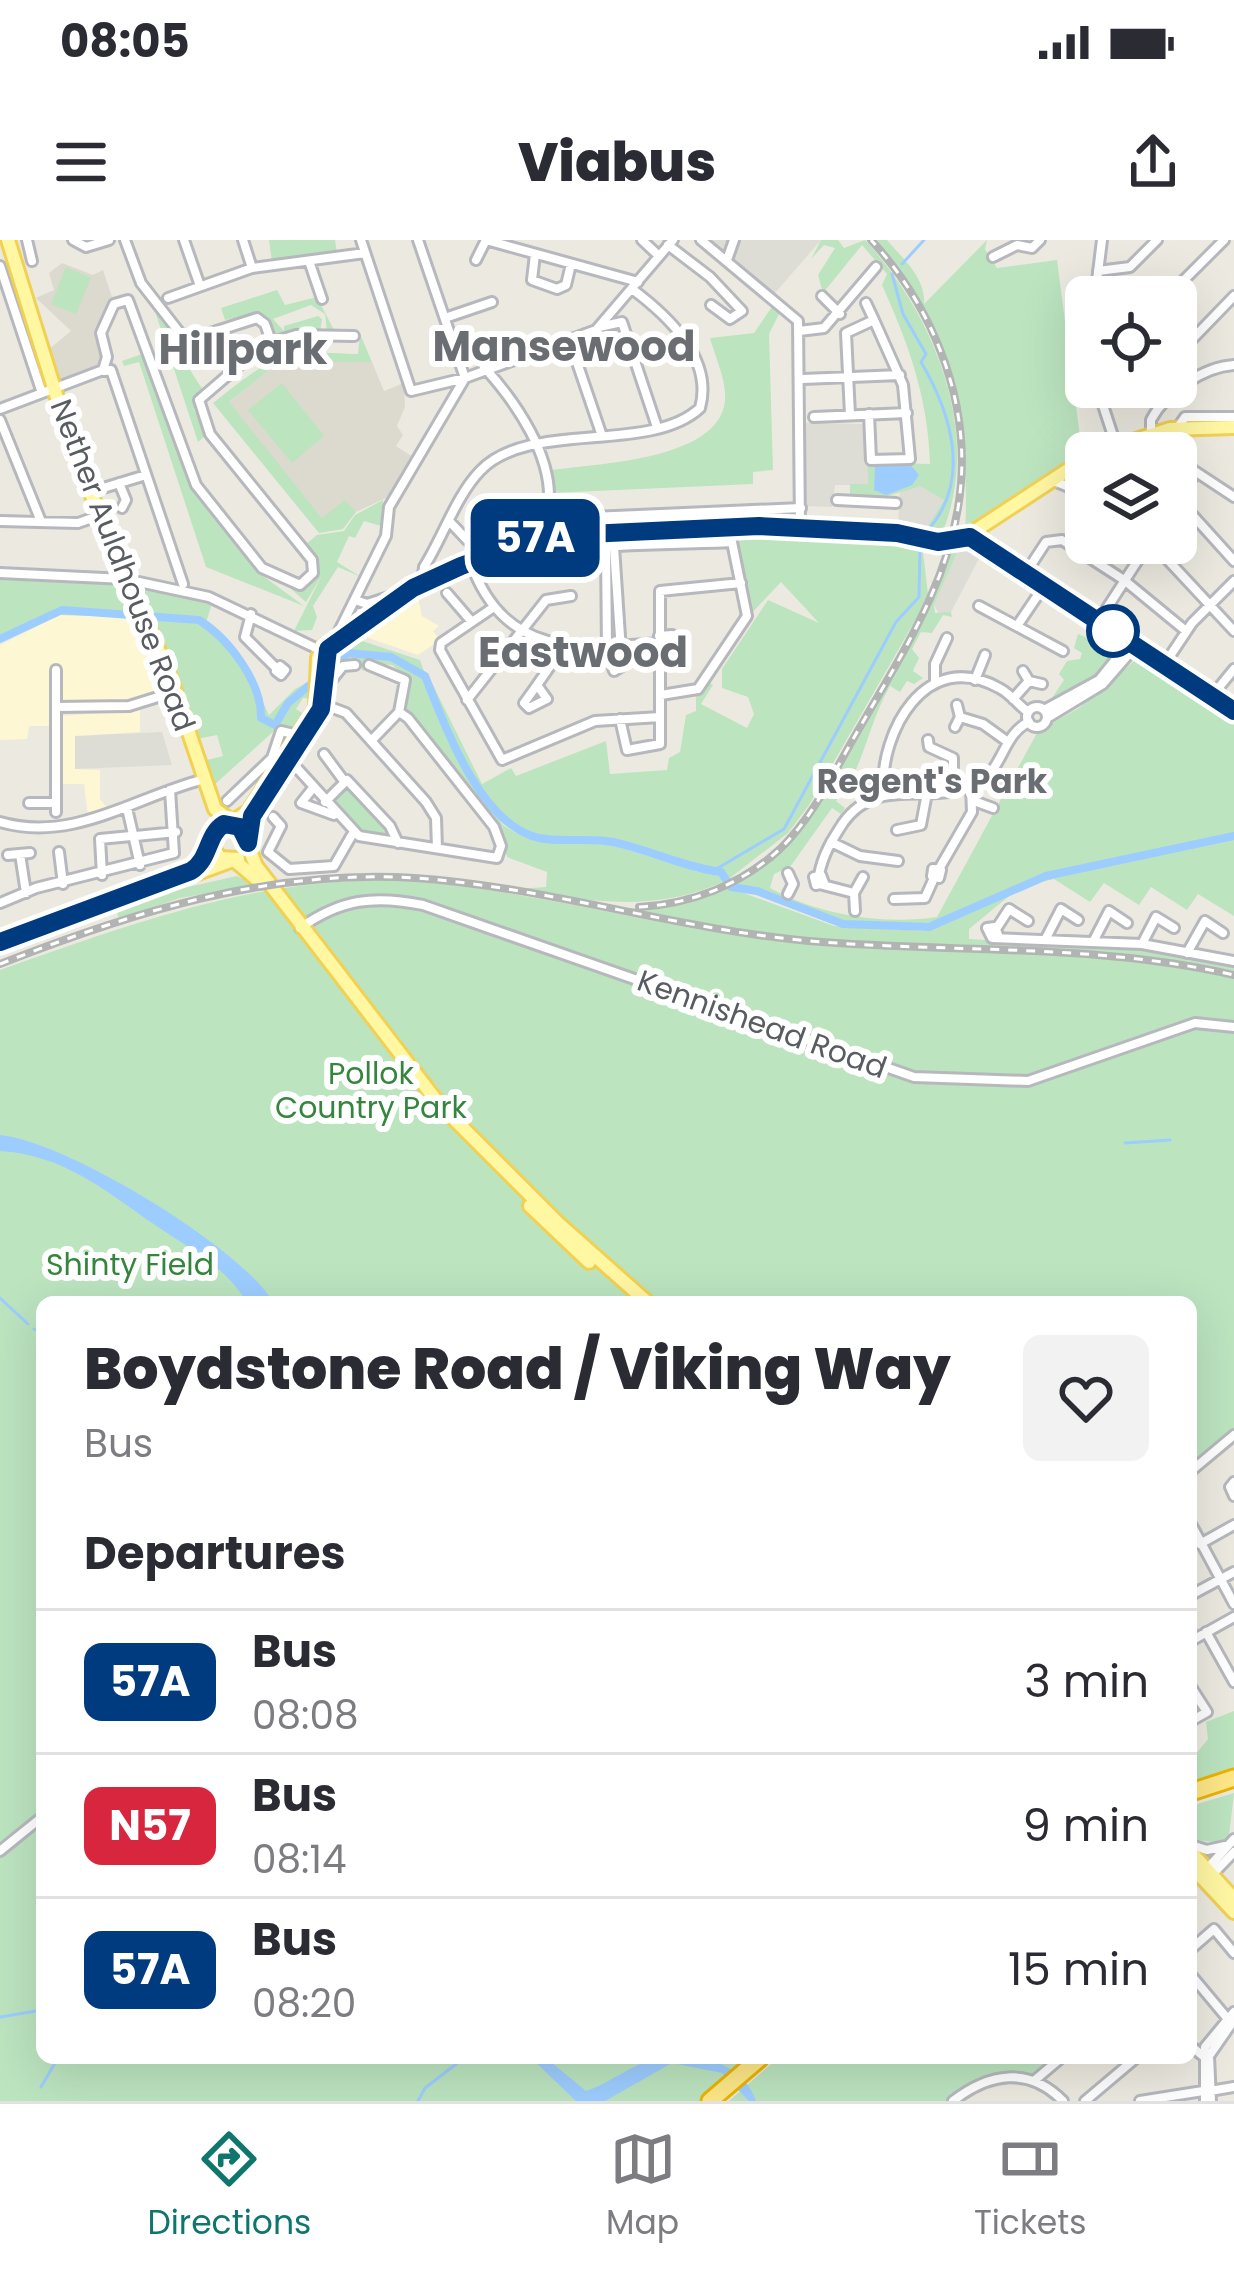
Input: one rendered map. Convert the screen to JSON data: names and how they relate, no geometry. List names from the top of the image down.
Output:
{
  "streets": {
    "main road": ["Nether Auldhouse Road"],
    "street": ["Kennishead Road"]
  },
  "districts": [
    "Mansewood",
    "Hillpark",
    "Eastwood",
    "Regent's Park"
  ],
  "parks": ["Pollok Country Park", "Shinty Field"],
  "lines": ["bus line 57A"],
  "page": {
    "status": "08:05",
    "header": "Viabus",
    "on_map": "57A",
    "heading": [
      ["Boydstone Road / Viking Way", "Bus"],
      "Departures"
    ],
    "list": [
      {
        "mark": "57A",
        "name": "Bus",
        "note": "08:08",
        "value": "3 min"
      },
      {
        "mark": "N57",
        "name": "Bus",
        "note": "08:14",
        "value": "9 min"
      },
      {
        "mark": "57A",
        "name": "Bus",
        "note": "08:20",
        "value": "15 min"
      }
    ],
    "tabs": ["Directions", "Map", "Tickets"]
  }
}
